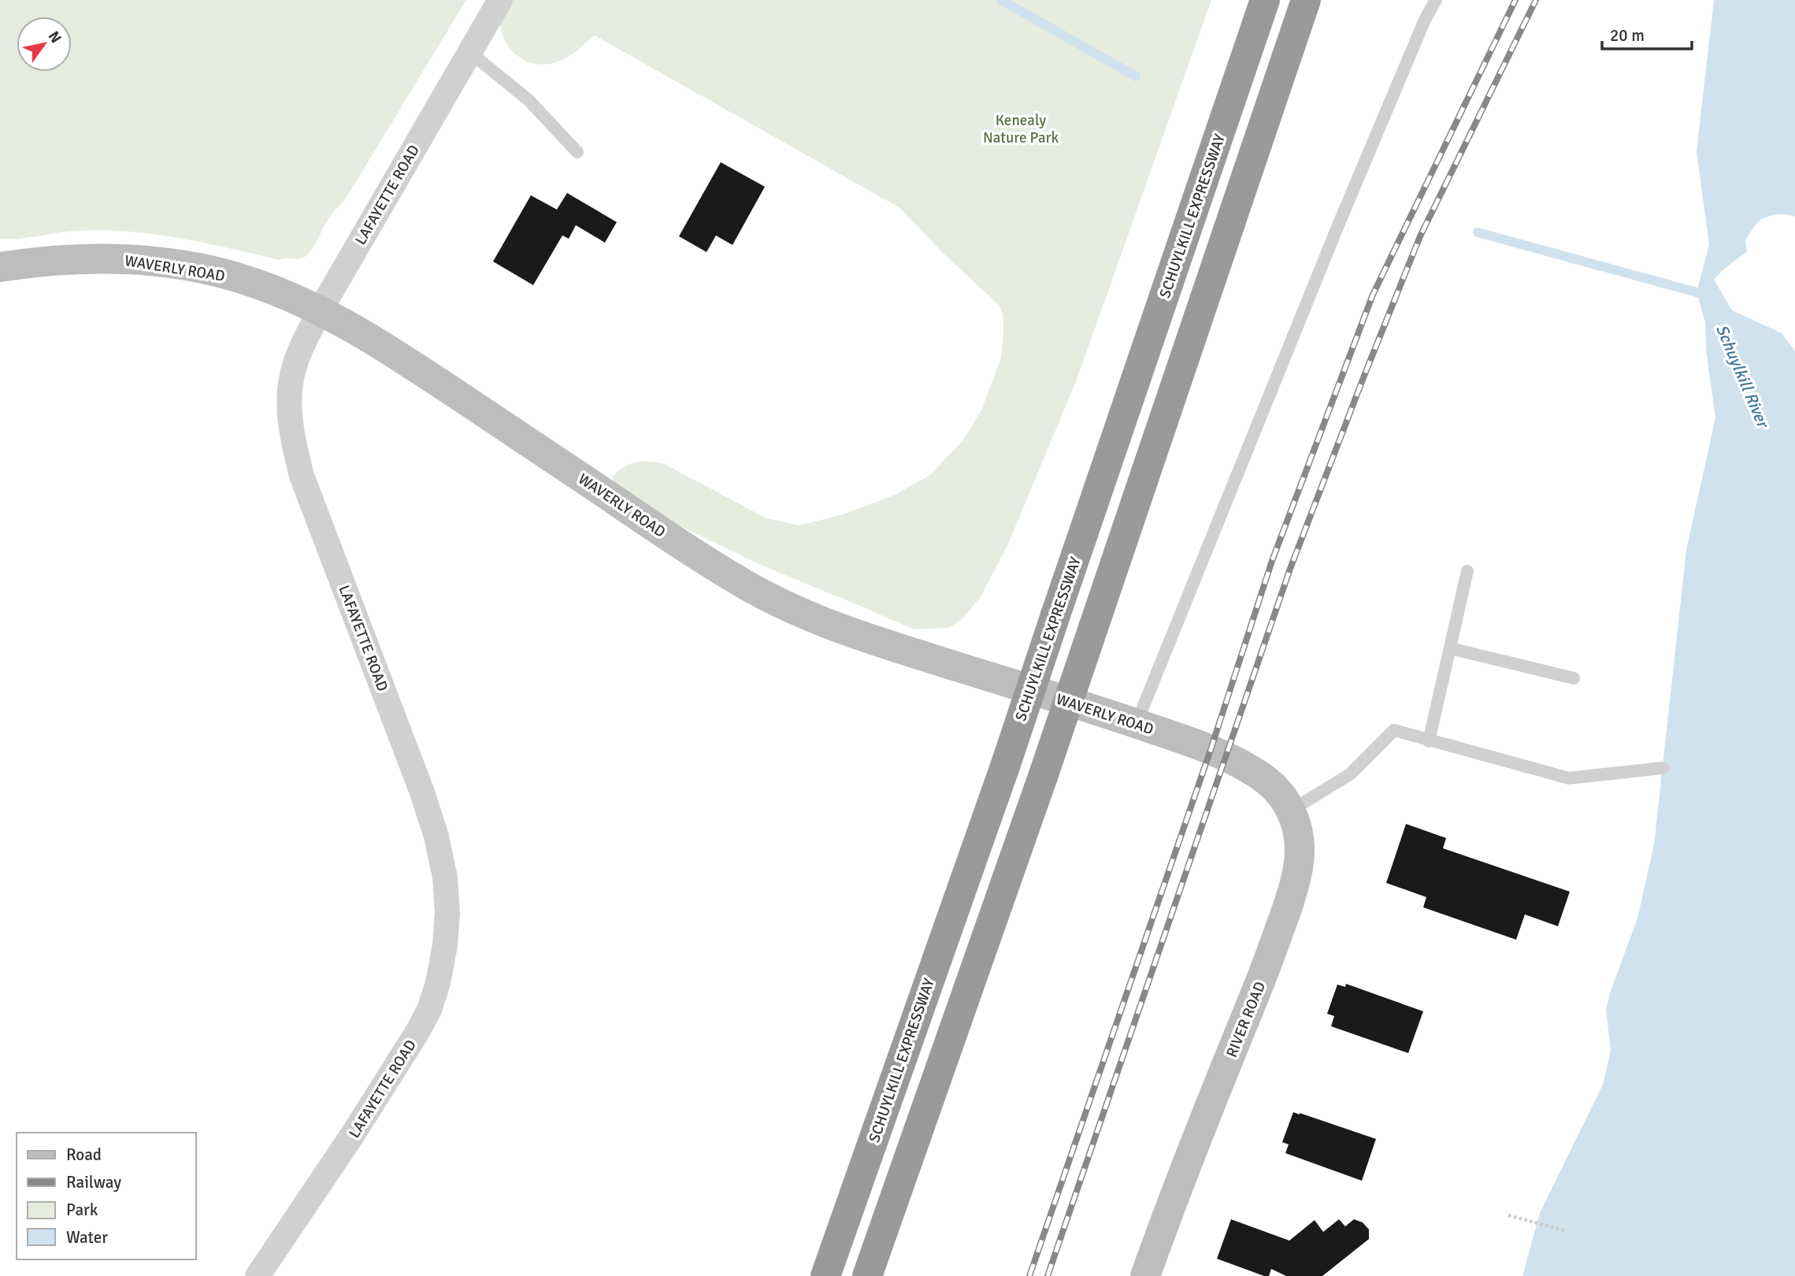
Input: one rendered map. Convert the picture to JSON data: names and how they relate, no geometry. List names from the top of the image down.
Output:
{
  "streets": {
    "highway": ["SCHUYLKILL EXPRESSWAY"],
    "street": ["LAFAYETTE ROAD", "WAVERLY ROAD", "RIVER ROAD"]
  },
  "crossings": [
    ["LAFAYETTE ROAD", "WAVERLY ROAD"],
    ["WAVERLY ROAD", "RIVER ROAD"]
  ],
  "water": ["Schuylkill River"],
  "parks": ["Kenealy Nature Park"],
  "legend": [
    "Road",
    "Railway",
    "Park",
    "Water"
  ],
  "scale_bar": "20 m",
  "north": "top right"
}
